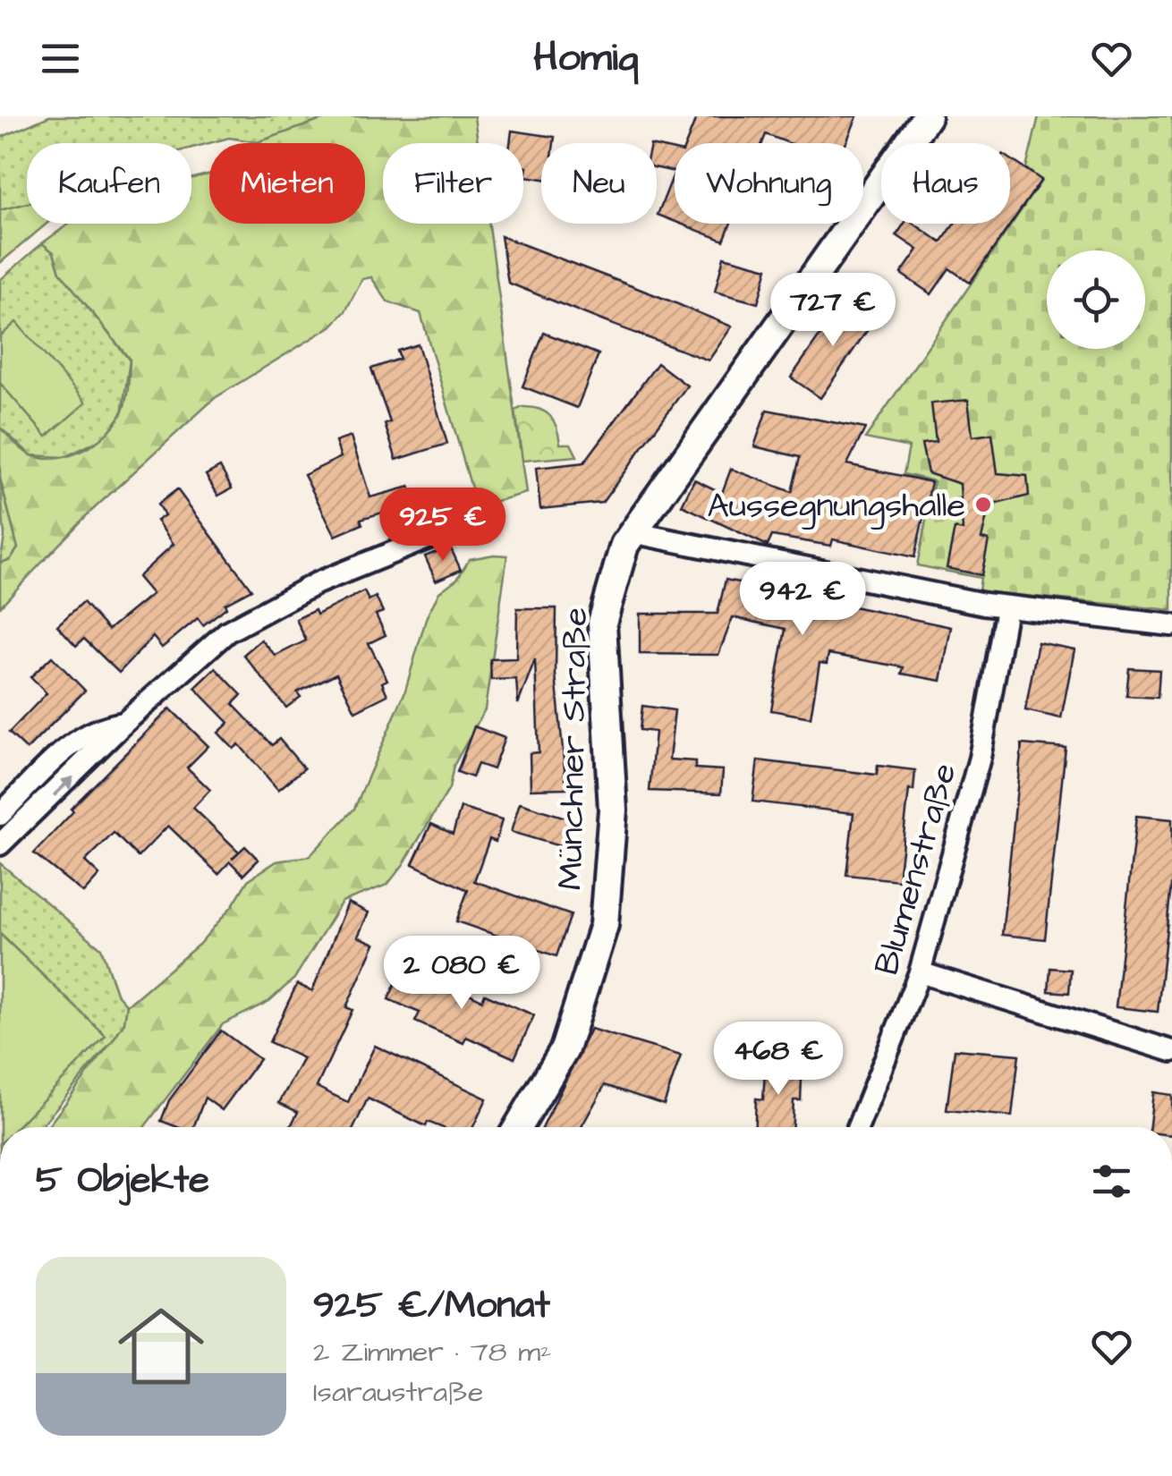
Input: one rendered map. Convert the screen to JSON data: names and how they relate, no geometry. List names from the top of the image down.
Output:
{
  "streets": {
    "main road": ["Münchner Straße"],
    "street": ["Blumenstraße"]
  },
  "places": ["Aussegnungshalle"],
  "page": {
    "header": "Homiq",
    "chip": [
      "Kaufen",
      "Mieten",
      "Filter",
      "Neu",
      "Wohnung",
      "Haus"
    ],
    "price": [
      "727 €",
      "925 €",
      "942 €",
      "2 080 €",
      "468 €"
    ],
    "heading": "5 Objekte",
    "list": [
      {
        "name": "925 €/Monat",
        "note": "2 Zimmer · 78 m² · Isaraustraße"
      }
    ]
  }
}
